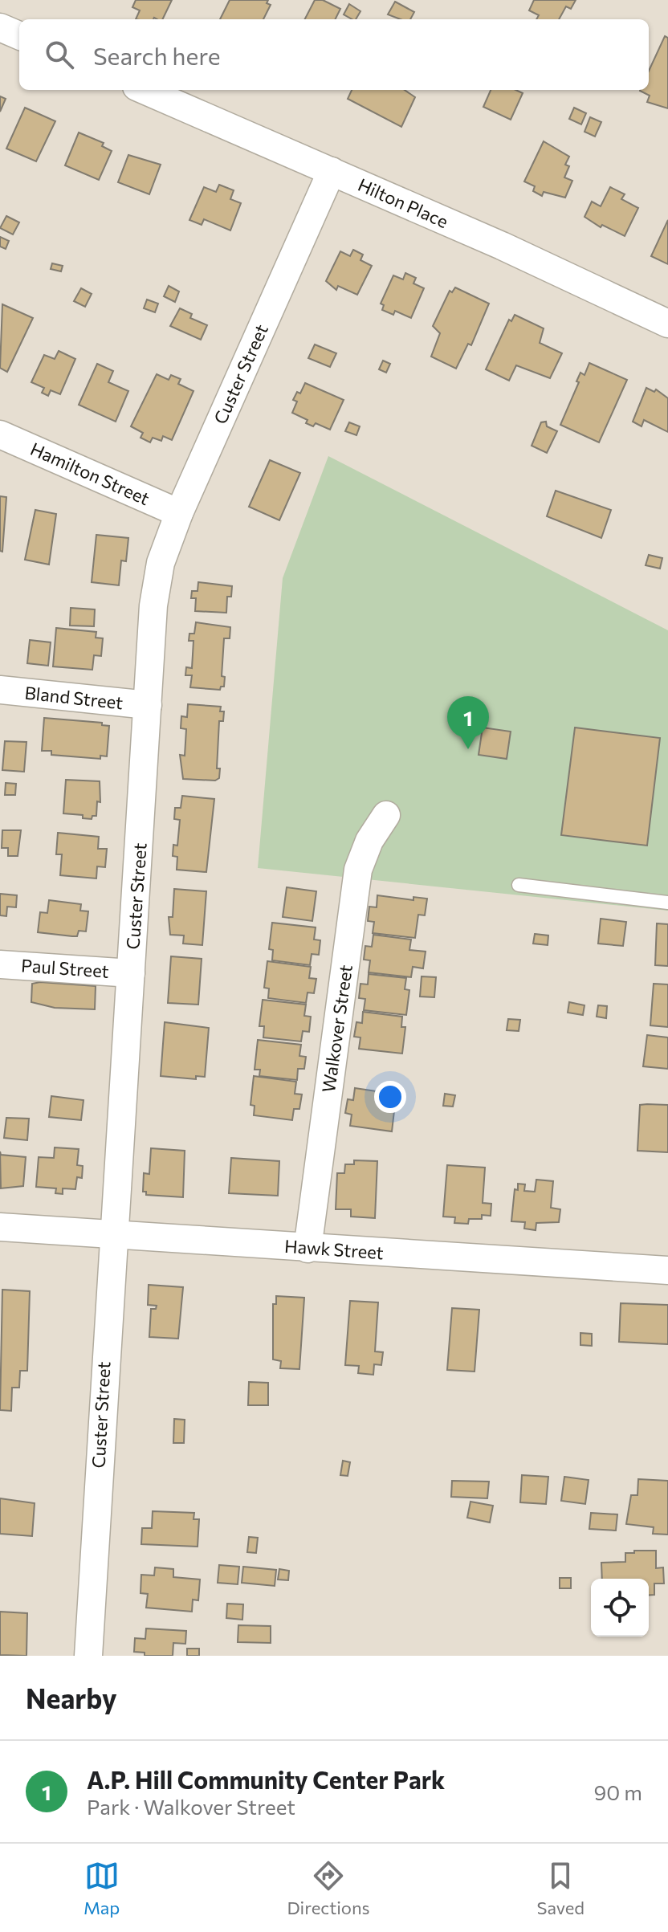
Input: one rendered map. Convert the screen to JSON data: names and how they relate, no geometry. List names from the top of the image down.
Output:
{
  "streets": {
    "street": [
      "Hilton Place",
      "Custer Street",
      "Hamilton Street",
      "Bland Street",
      "Paul Street",
      "Walkover Street",
      "Hawk Street"
    ]
  },
  "crossings": [
    ["Hilton Place", "Custer Street"],
    ["Custer Street", "Hamilton Street"],
    ["Custer Street", "Bland Street"],
    ["Custer Street", "Paul Street"],
    ["Custer Street", "Hawk Street"],
    ["Walkover Street", "Hawk Street"]
  ],
  "page": {
    "search": "Search here",
    "pins": "1",
    "heading": "Nearby",
    "list": [
      {
        "mark": "1",
        "name": "A.P. Hill Community Center Park",
        "note": "Park · Walkover Street",
        "value": "90 m"
      }
    ],
    "nav": ["Map", "Directions", "Saved"]
  }
}
